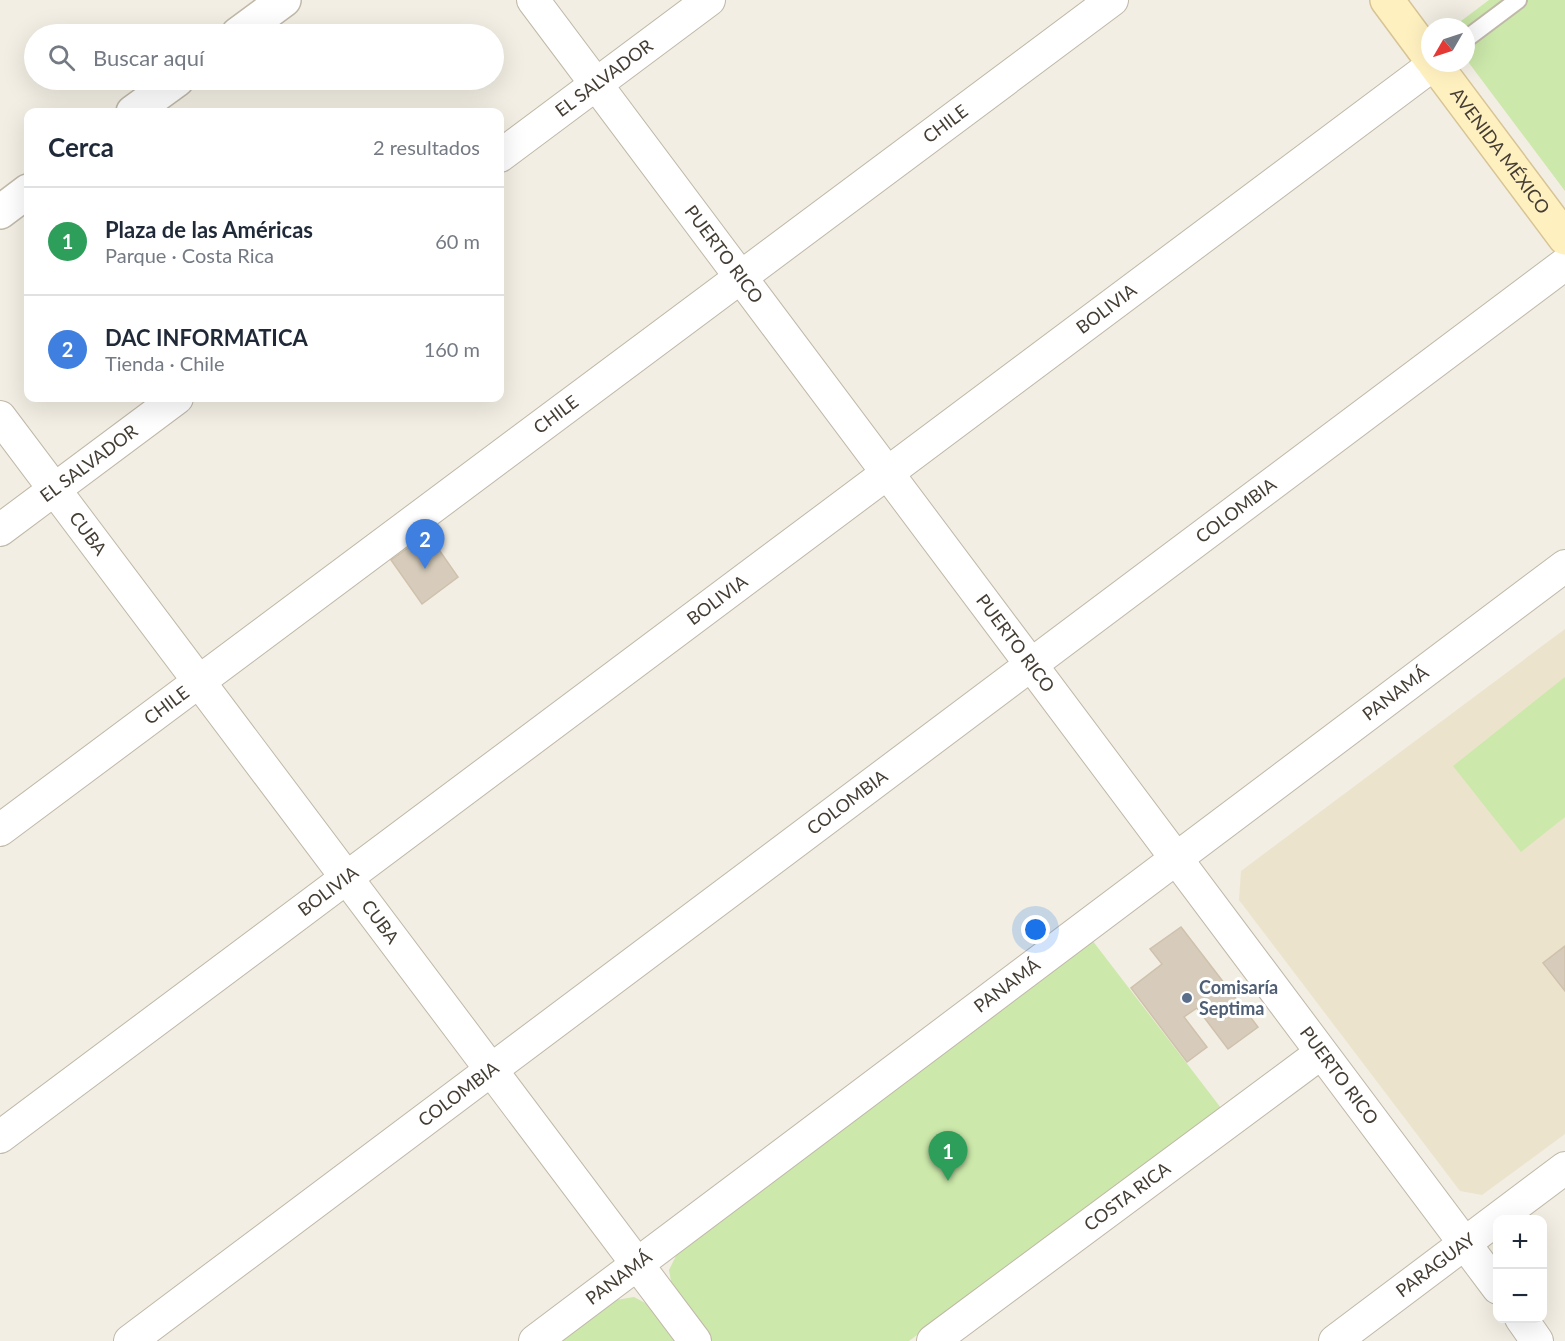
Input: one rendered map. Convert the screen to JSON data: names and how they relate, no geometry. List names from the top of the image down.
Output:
{
  "streets": {
    "main road": ["AVENIDA MÉXICO"],
    "street": [
      "EL SALVADOR",
      "CHILE",
      "PUERTO RICO",
      "BOLIVIA",
      "COLOMBIA",
      "CUBA",
      "PANAMÁ",
      "COSTA RICA",
      "PARAGUAY"
    ]
  },
  "crossings": [
    ["EL SALVADOR", "PUERTO RICO"],
    ["EL SALVADOR", "CUBA"],
    ["CHILE", "PUERTO RICO"],
    ["CHILE", "CUBA"],
    ["PUERTO RICO", "BOLIVIA"],
    ["PUERTO RICO", "COLOMBIA"],
    ["PUERTO RICO", "PANAMÁ"],
    ["PUERTO RICO", "COSTA RICA"],
    ["PUERTO RICO", "PARAGUAY"],
    ["BOLIVIA", "CUBA"],
    ["COLOMBIA", "CUBA"],
    ["CUBA", "PANAMÁ"]
  ],
  "places": ["Comisaría Septima"],
  "north": "bottom left",
  "page": {
    "search": "Buscar aquí",
    "heading": ["Cerca", "2 resultados"],
    "list": [
      {
        "mark": "1",
        "name": "Plaza de las Américas",
        "note": "Parque · Costa Rica",
        "value": "60 m"
      },
      {
        "mark": "2",
        "name": "DAC INFORMATICA",
        "note": "Tienda · Chile",
        "value": "160 m"
      }
    ],
    "pins": ["2", "1"],
    "map_buttons": ["+", "−"]
  }
}
